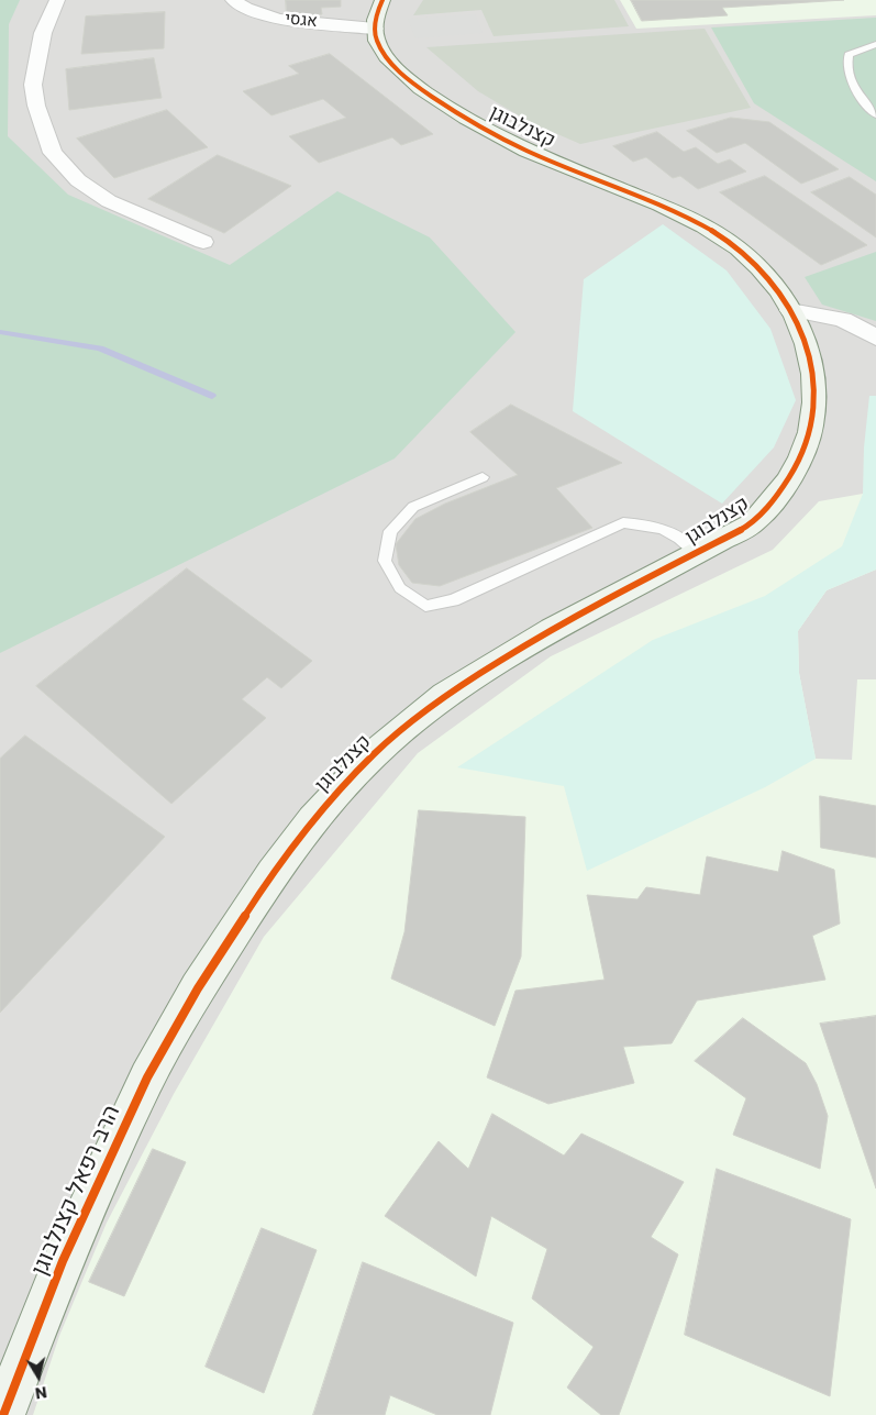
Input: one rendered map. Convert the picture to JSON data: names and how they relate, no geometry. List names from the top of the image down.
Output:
{
  "streets": {
    "street": ["אגסי", "קצנלבוגן", "הרב רפאל קצנלבוגן"]
  },
  "crossings": [
    ["אגסי", "קצנלבוגן"],
    ["קצנלבוגן", "הרב רפאל קצנלבוגן"]
  ],
  "north": "bottom"
}
